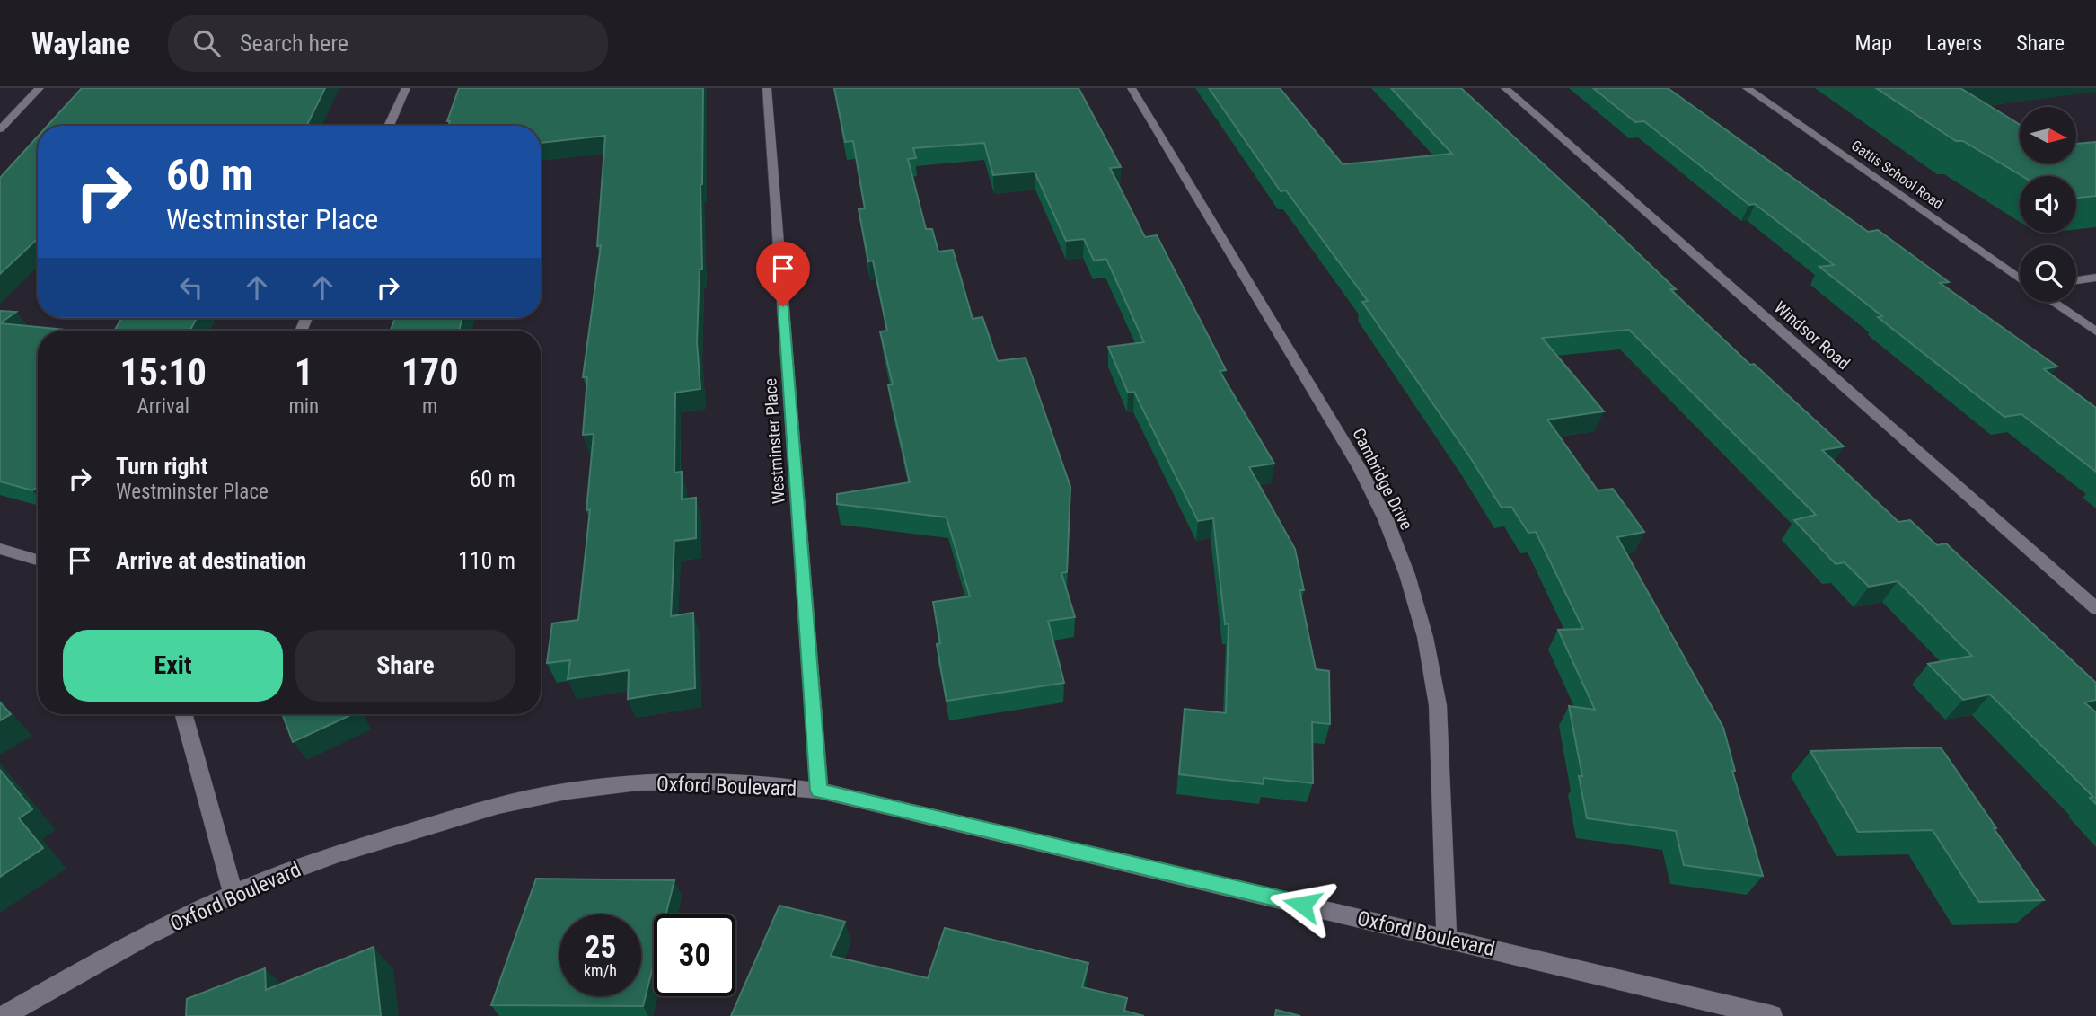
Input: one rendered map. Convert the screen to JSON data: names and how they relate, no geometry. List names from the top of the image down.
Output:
{
  "streets": {
    "street": [
      "Gattis School Road",
      "Windsor Road",
      "Westminster Place",
      "Cambridge Drive",
      "Oxford Boulevard"
    ]
  },
  "crossings": [
    ["Westminster Place", "Oxford Boulevard"],
    ["Cambridge Drive", "Oxford Boulevard"]
  ],
  "north": "right",
  "page": {
    "header": "Waylane",
    "search": "Search here",
    "nav": ["Map", "Layers", "Share"],
    "turn": ["60 m", "Westminster Place"],
    "eta": [
      "15:10",
      "Arrival",
      "1",
      "min",
      "170",
      "m"
    ],
    "list": [
      {
        "name": "Turn right",
        "note": "Westminster Place",
        "value": "60 m"
      },
      {
        "name": "Arrive at destination",
        "value": "110 m"
      }
    ],
    "buttons": ["Exit", "Share"],
    "speed": "25 km/h",
    "limit": "30"
  }
}
